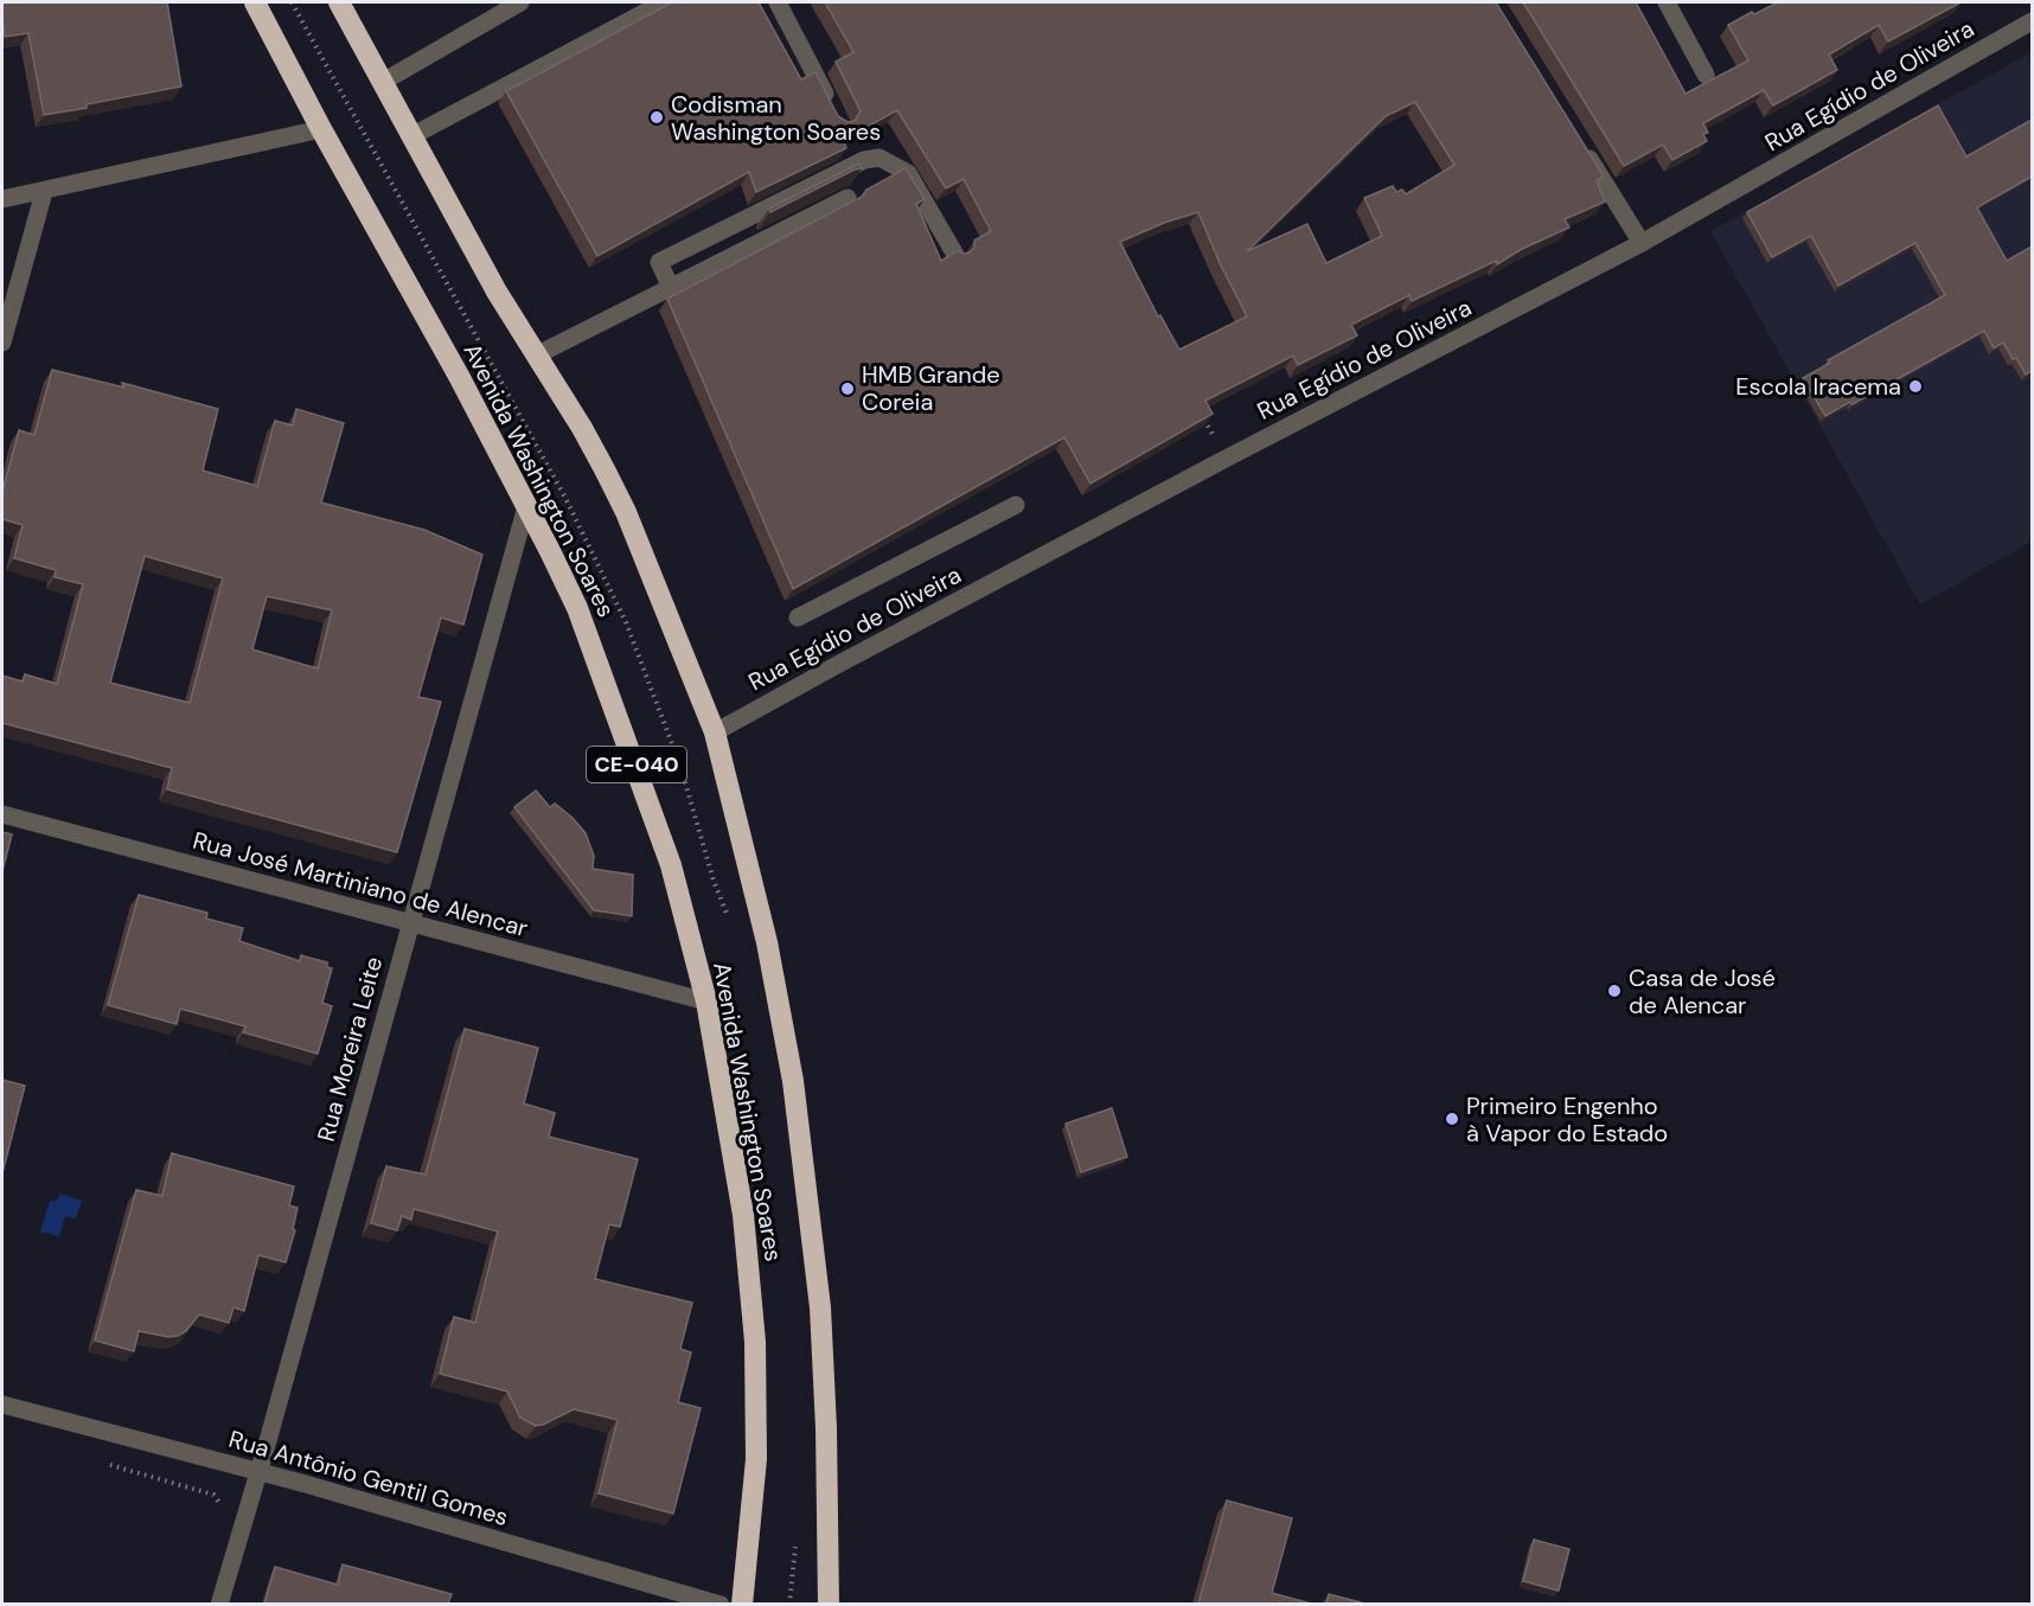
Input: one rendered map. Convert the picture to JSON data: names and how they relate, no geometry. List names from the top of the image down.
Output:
{
  "streets": {
    "highway": ["Avenida Washington Soares", "CE-040"],
    "street": [
      "Rua Egídio de Oliveira",
      "Rua José Martiniano de Alencar",
      "Rua Moreira Leite",
      "Rua Antônio Gentil Gomes"
    ]
  },
  "crossings": [
    ["Rua Egídio de Oliveira", "Avenida Washington Soares"],
    ["Avenida Washington Soares", "Rua José Martiniano de Alencar"],
    ["Avenida Washington Soares", "Rua Moreira Leite"],
    ["Rua José Martiniano de Alencar", "Rua Moreira Leite"],
    ["Rua Moreira Leite", "Rua Antônio Gentil Gomes"]
  ],
  "places": [
    "Codisman Washington Soares",
    "Escola Iracema",
    "HMB Grande Coreia",
    "Casa de José de Alencar",
    "Primeiro Engenho à Vapor do Estado"
  ]
}
